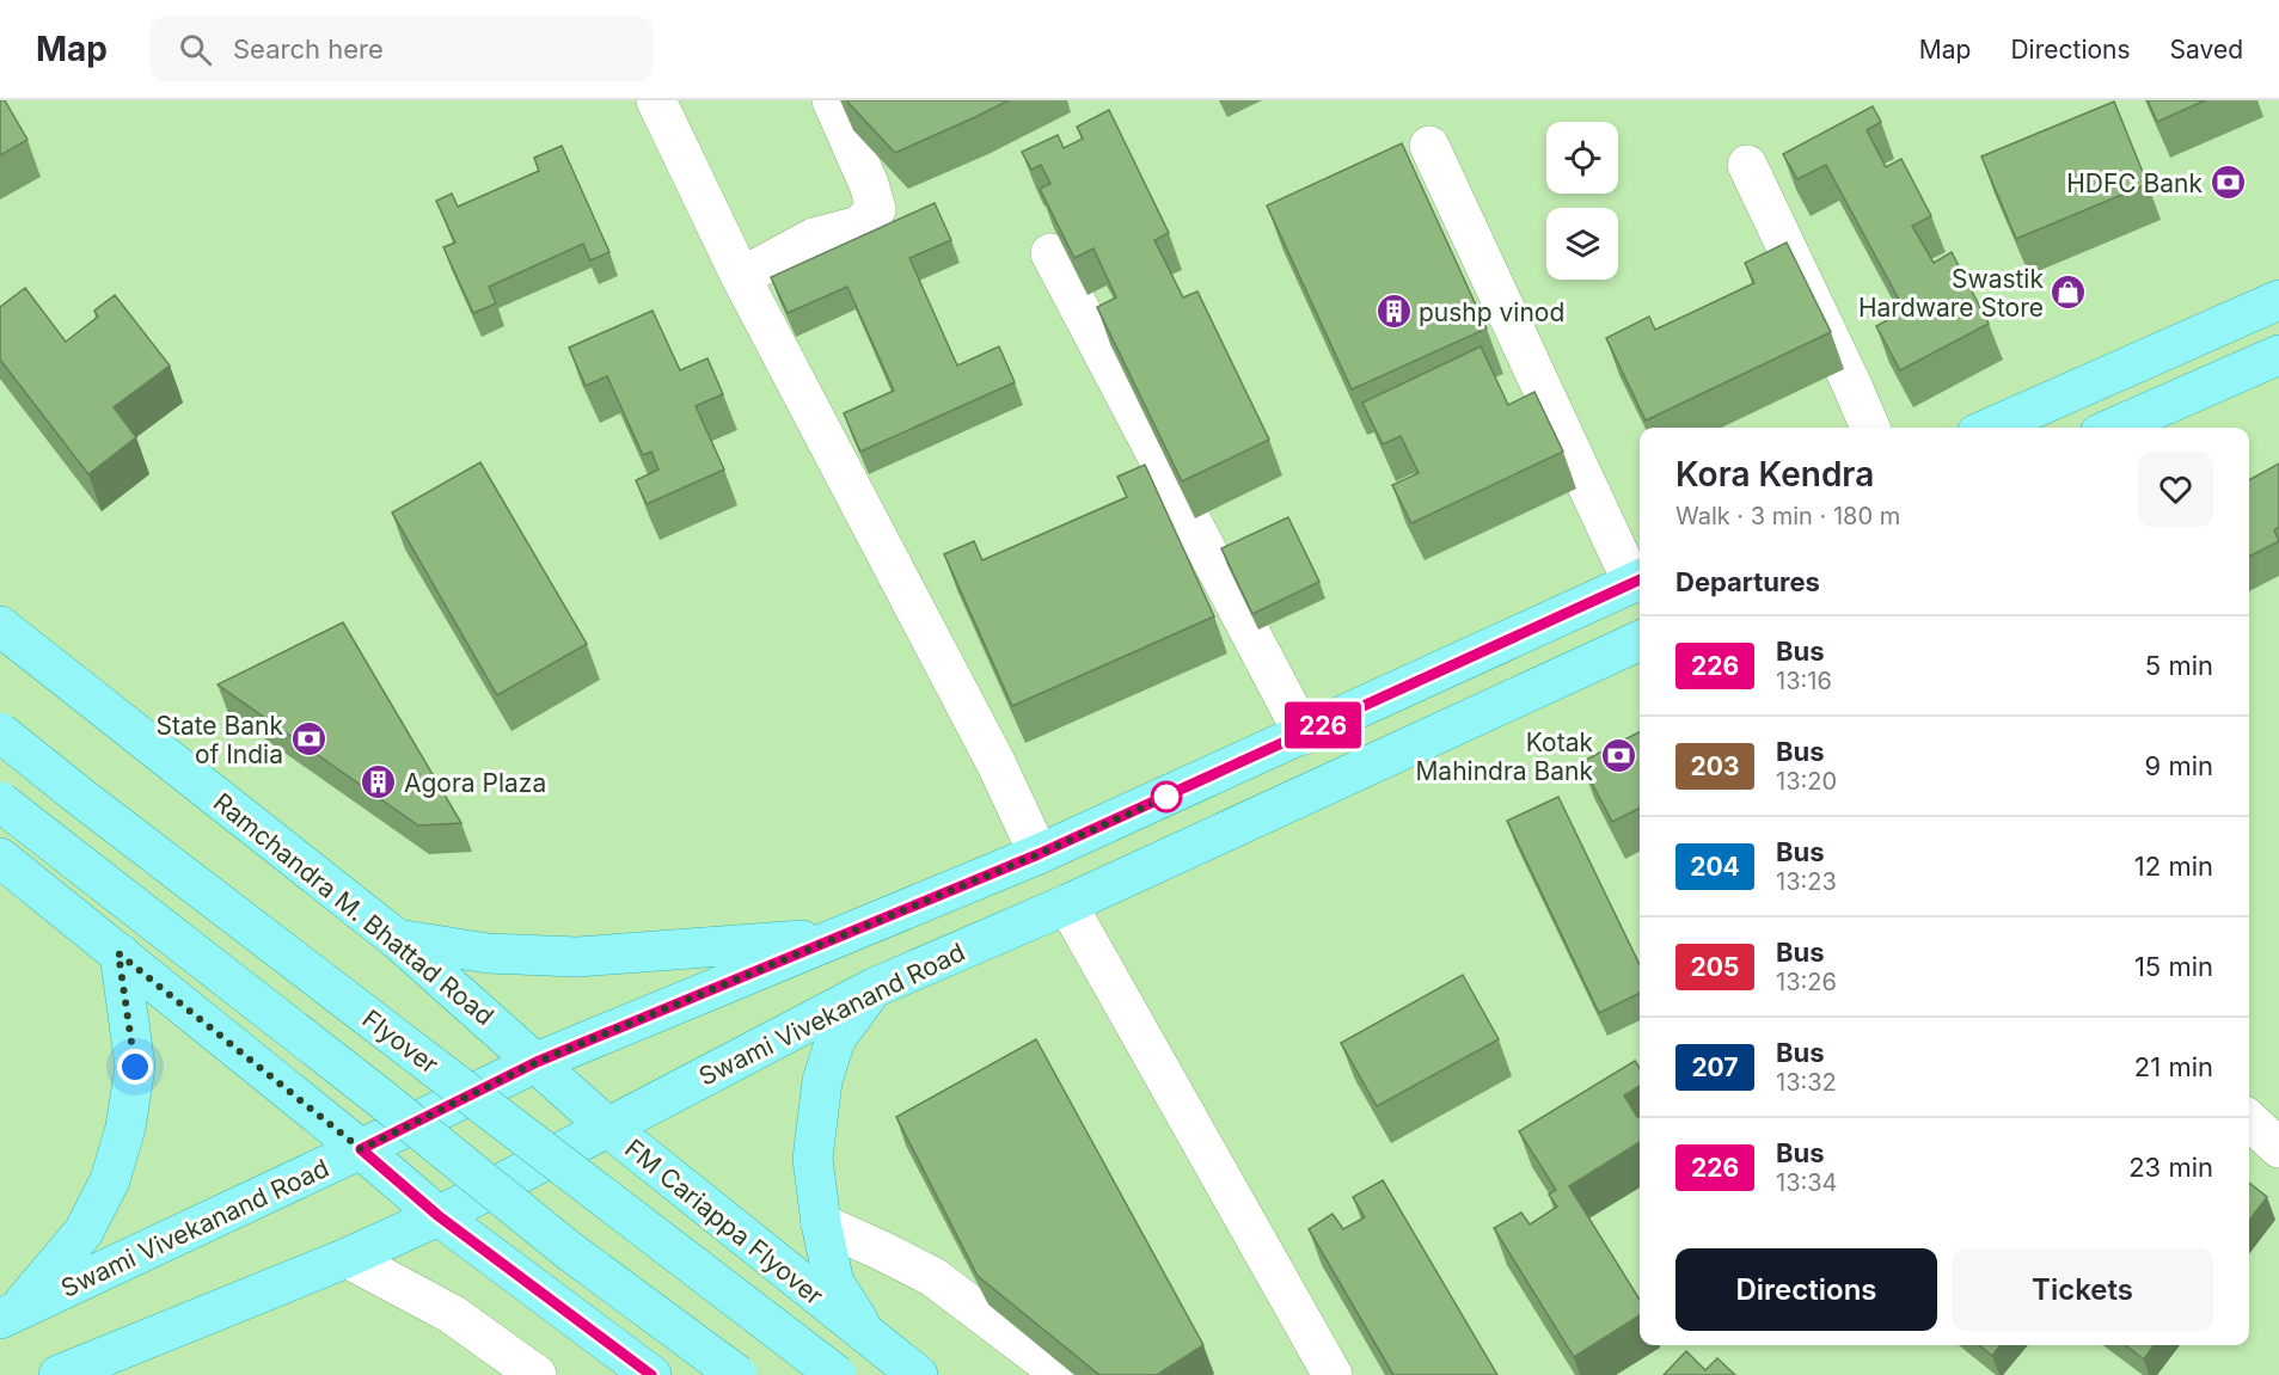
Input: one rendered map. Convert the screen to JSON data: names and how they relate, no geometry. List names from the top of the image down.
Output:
{
  "streets": {
    "main road": [
      "Ramchandra M. Bhattad Road",
      "Swami Vivekanand Road",
      "Flyover",
      "FM Cariappa Flyover"
    ]
  },
  "crossings": [
    ["Ramchandra M. Bhattad Road", "Swami Vivekanand Road"],
    ["Ramchandra M. Bhattad Road", "FM Cariappa Flyover"],
    ["Swami Vivekanand Road", "FM Cariappa Flyover"]
  ],
  "places": {
    "bank": ["HDFC Bank", "State Bank of India", "Kotak Mahindra Bank"],
    "shop": ["Swastik Hardware Store"],
    "building": ["pushp vinod", "Agora Plaza"]
  },
  "lines": ["bus line 226"],
  "page": {
    "header": "Map",
    "search": "Search here",
    "nav": ["Map", "Directions", "Saved"],
    "on_map": "226",
    "heading": [
      ["Kora Kendra", "Walk · 3 min · 180 m"],
      "Departures"
    ],
    "list": [
      {
        "mark": "226",
        "name": "Bus",
        "note": "13:16",
        "value": "5 min"
      },
      {
        "mark": "203",
        "name": "Bus",
        "note": "13:20",
        "value": "9 min"
      },
      {
        "mark": "204",
        "name": "Bus",
        "note": "13:23",
        "value": "12 min"
      },
      {
        "mark": "205",
        "name": "Bus",
        "note": "13:26",
        "value": "15 min"
      },
      {
        "mark": "207",
        "name": "Bus",
        "note": "13:32",
        "value": "21 min"
      },
      {
        "mark": "226",
        "name": "Bus",
        "note": "13:34",
        "value": "23 min"
      }
    ],
    "buttons": ["Directions", "Tickets"]
  }
}
